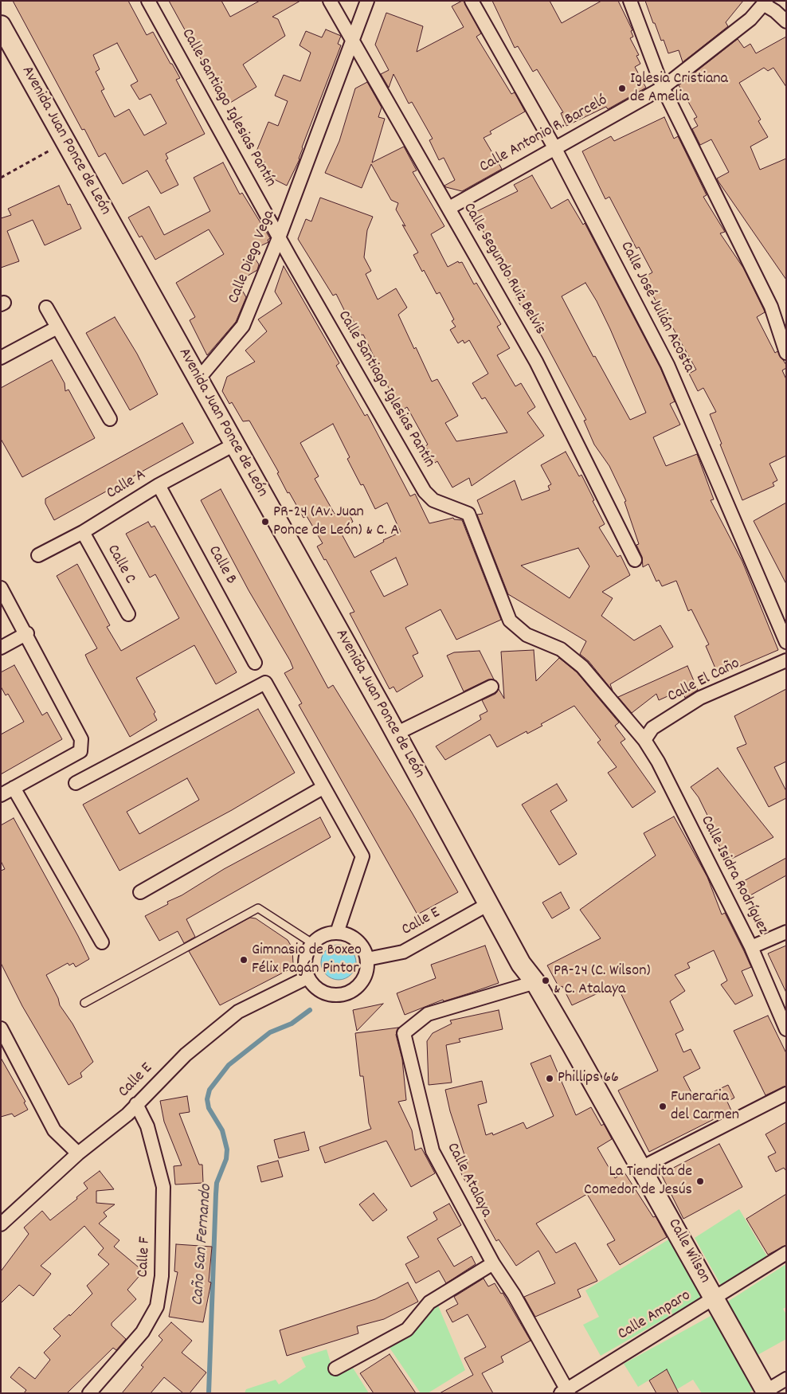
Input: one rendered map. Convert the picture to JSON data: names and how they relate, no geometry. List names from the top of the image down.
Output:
{
  "streets": {
    "main road": ["Avenida Juan Ponce de León", "Calle Wilson"],
    "street": [
      "Calle Santiago Iglesias Pantín",
      "Calle Antonio R. Barceló",
      "Calle Diego Vega",
      "Calle Segundo Ruiz Belvis",
      "Calle José Julián Acosta",
      "Calle A",
      "Calle C",
      "Calle B",
      "Calle El Caño",
      "Calle Isidra Rodríguez",
      "Calle E",
      "Calle Atalaya",
      "Calle F",
      "Calle Amparo"
    ]
  },
  "crossings": [
    ["Calle Santiago Iglesias Pantín", "Calle Diego Vega"],
    ["Calle Santiago Iglesias Pantín", "Calle El Caño"],
    ["Calle Santiago Iglesias Pantín", "Calle Isidra Rodríguez"],
    ["Calle Antonio R. Barceló", "Calle Segundo Ruiz Belvis"],
    ["Calle Antonio R. Barceló", "Calle José Julián Acosta"],
    ["Avenida Juan Ponce de León", "Calle Diego Vega"],
    ["Avenida Juan Ponce de León", "Calle A"],
    ["Avenida Juan Ponce de León", "Calle E"],
    ["Avenida Juan Ponce de León", "Calle Wilson"],
    ["Calle Diego Vega", "Calle Segundo Ruiz Belvis"],
    ["Calle A", "Calle C"],
    ["Calle A", "Calle B"],
    ["Calle El Caño", "Calle Isidra Rodríguez"],
    ["Calle E", "Calle Wilson"],
    ["Calle E", "Calle F"],
    ["Calle Atalaya", "Calle Wilson"],
    ["Calle Atalaya", "Calle Amparo"],
    ["Calle Wilson", "Calle Amparo"]
  ],
  "water": ["Caño San Fernando"],
  "places": [
    "Iglesia Cristiana de Amelia",
    "PR-24 (Av. Juan Ponce de León) & C. A",
    "Gimnasio de Boxeo Félix Pagán Pintor",
    "PR-24 (C. Wilson) & C. Atalaya",
    "Phillips 66",
    "Funeraria del Carmen",
    "La Tiendita de Comedor de Jesús"
  ]
}
